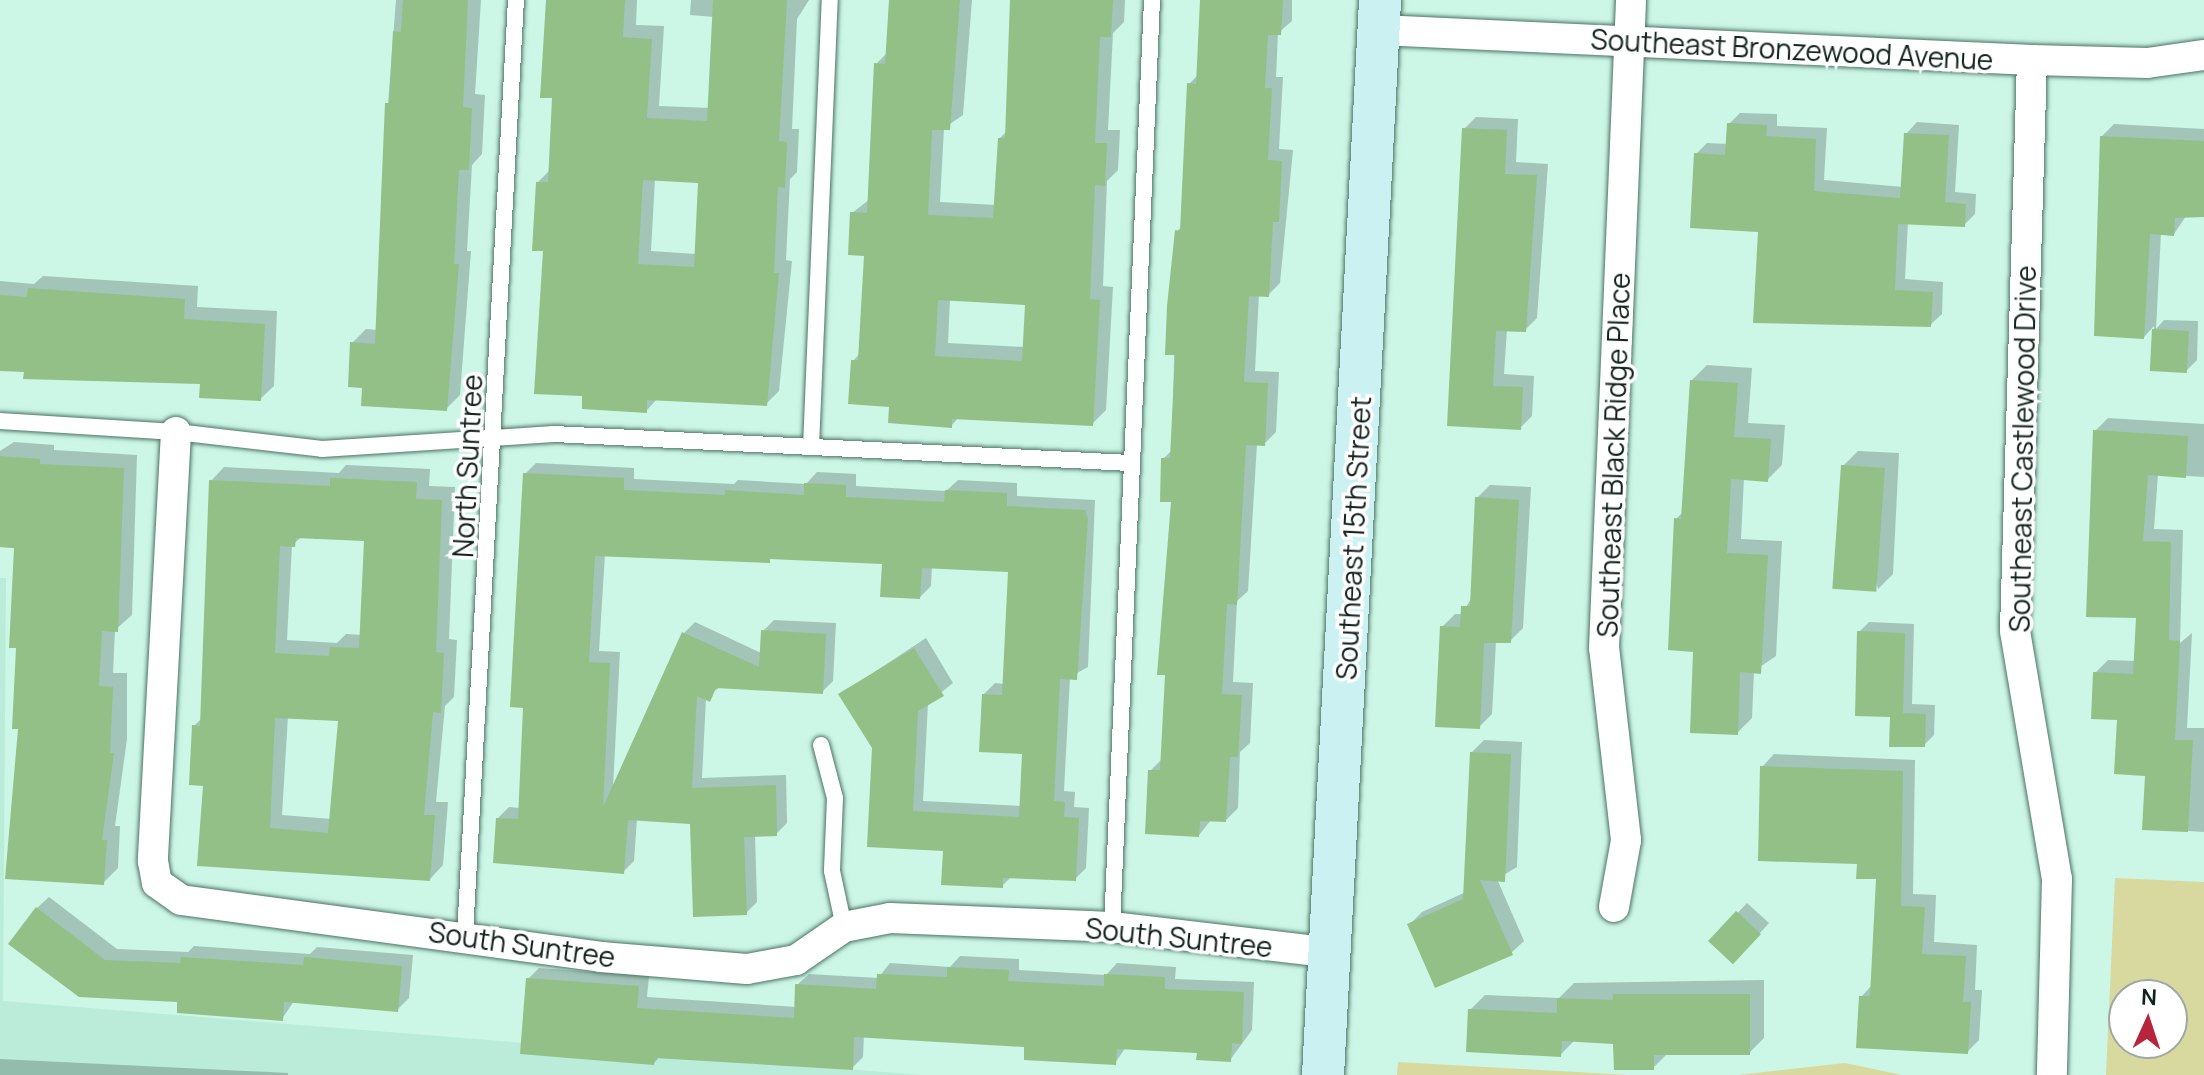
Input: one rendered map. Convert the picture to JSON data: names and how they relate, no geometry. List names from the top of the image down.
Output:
{
  "streets": {
    "main road": ["Southeast 15th Street"],
    "street": [
      "Southeast Bronzewood Avenue",
      "Southeast Castlewood Drive",
      "Southeast Black Ridge Place",
      "South Suntree"
    ],
    "lane": ["North Suntree"]
  },
  "crossings": [
    ["Southeast Bronzewood Avenue", "Southeast Castlewood Drive"],
    ["Southeast Bronzewood Avenue", "Southeast Black Ridge Place"],
    ["Southeast Bronzewood Avenue", "Southeast 15th Street"],
    ["North Suntree", "South Suntree"],
    ["Southeast 15th Street", "South Suntree"]
  ],
  "north": "top"
}
